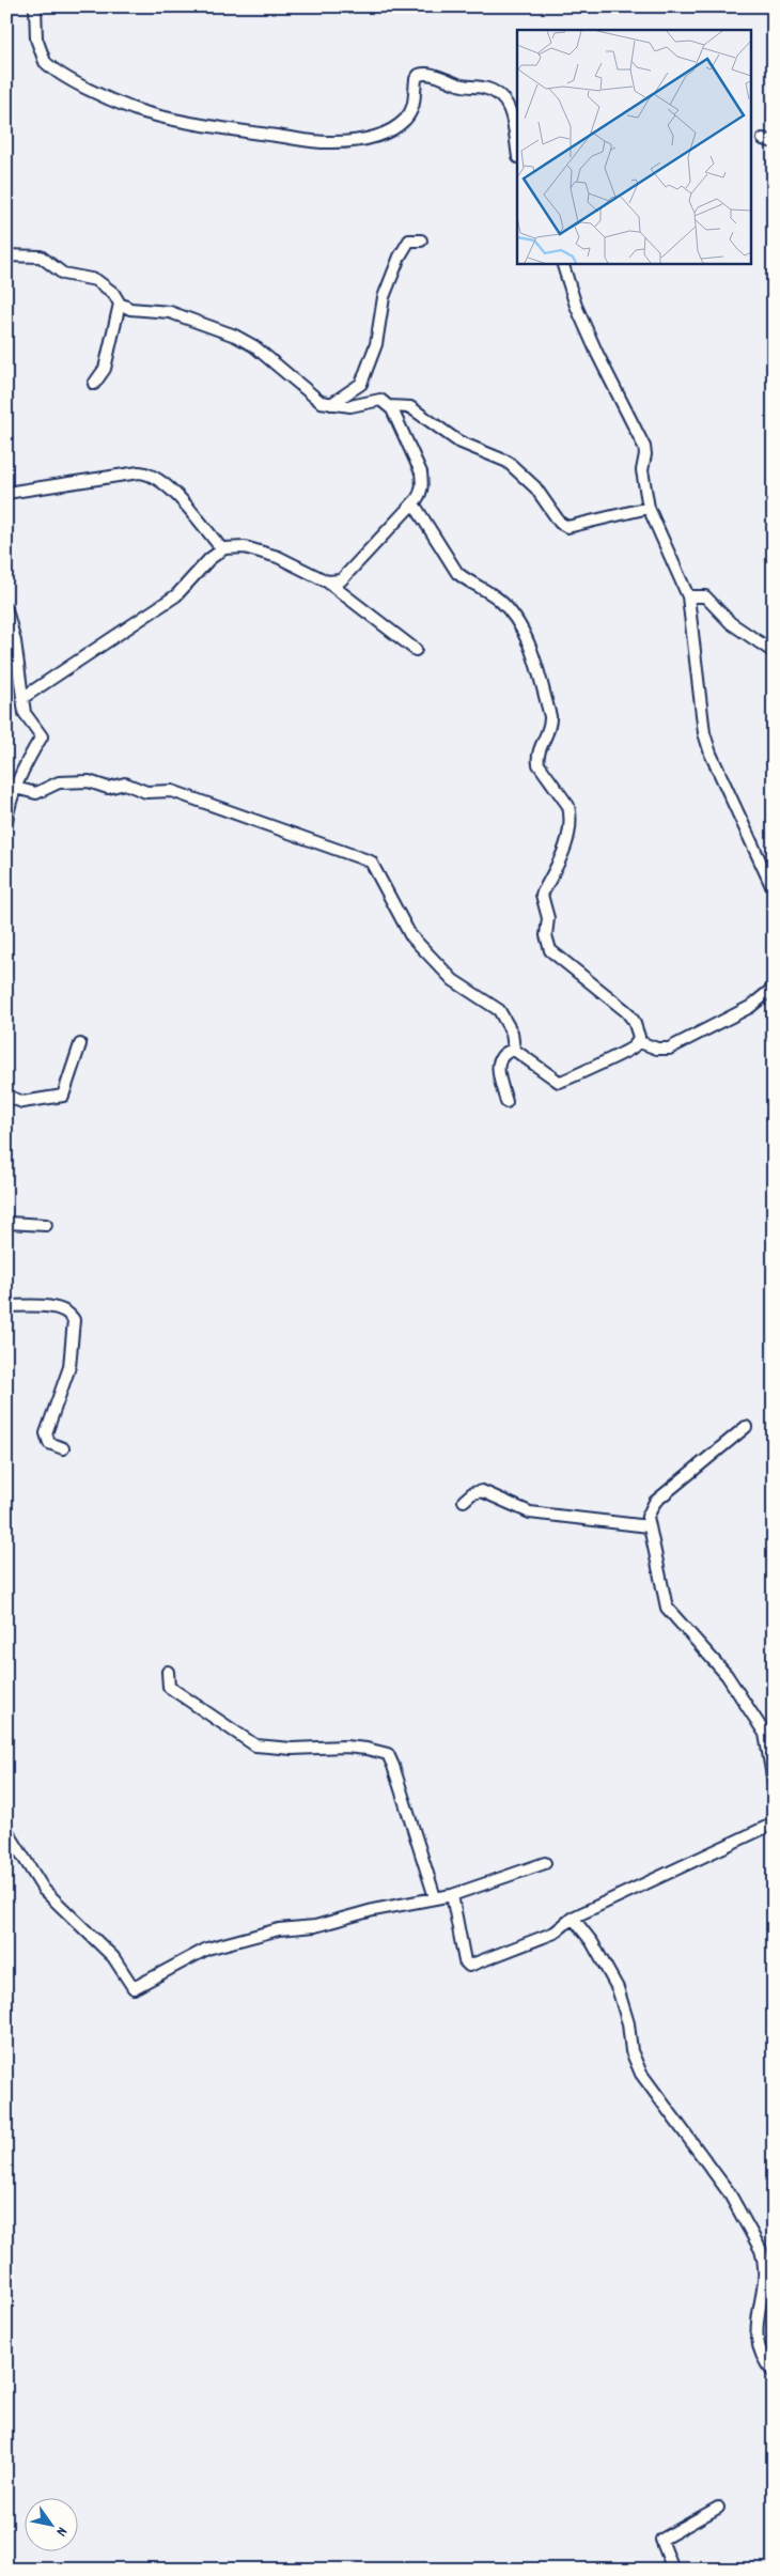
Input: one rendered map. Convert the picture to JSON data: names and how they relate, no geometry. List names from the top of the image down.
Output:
{
  "north": "bottom right"
}
